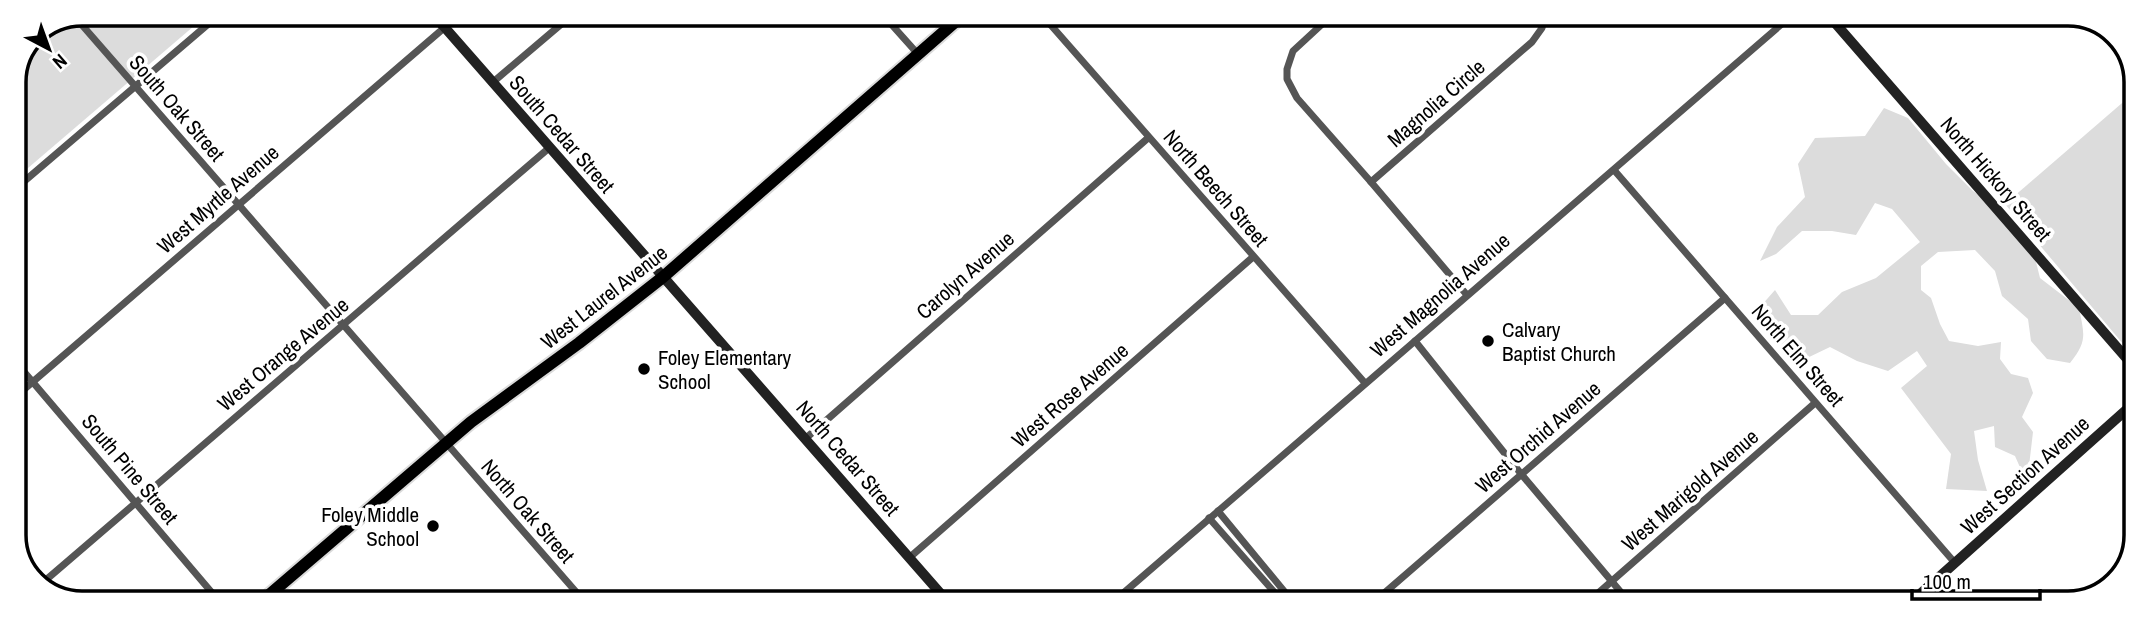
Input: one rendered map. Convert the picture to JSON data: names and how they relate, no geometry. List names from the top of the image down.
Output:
{
  "streets": {
    "main road": ["West Laurel Avenue"],
    "street": [
      "Magnolia Circle",
      "South Oak Street",
      "South Cedar Street",
      "North Hickory Street",
      "North Beech Street",
      "West Myrtle Avenue",
      "Carolyn Avenue",
      "West Magnolia Avenue",
      "West Orange Avenue",
      "North Elm Street",
      "West Rose Avenue",
      "West Orchid Avenue",
      "North Cedar Street",
      "South Pine Street",
      "West Section Avenue",
      "West Marigold Avenue",
      "North Oak Street"
    ]
  },
  "crossings": [
    ["South Oak Street", "West Myrtle Avenue"],
    ["South Oak Street", "West Laurel Avenue"],
    ["South Oak Street", "West Orange Avenue"],
    ["South Oak Street", "North Oak Street"],
    ["South Cedar Street", "West Myrtle Avenue"],
    ["South Cedar Street", "West Laurel Avenue"],
    ["South Cedar Street", "West Orange Avenue"],
    ["South Cedar Street", "North Cedar Street"],
    ["North Beech Street", "Carolyn Avenue"],
    ["North Beech Street", "West Magnolia Avenue"],
    ["North Beech Street", "West Rose Avenue"],
    ["West Myrtle Avenue", "South Pine Street"],
    ["Carolyn Avenue", "North Cedar Street"],
    ["West Magnolia Avenue", "North Elm Street"],
    ["West Laurel Avenue", "North Cedar Street"],
    ["West Laurel Avenue", "North Oak Street"],
    ["West Orange Avenue", "South Pine Street"],
    ["North Elm Street", "West Orchid Avenue"],
    ["North Elm Street", "West Section Avenue"],
    ["North Elm Street", "West Marigold Avenue"],
    ["West Rose Avenue", "North Cedar Street"]
  ],
  "places": ["Calvary Baptist Church", "Foley Elementary School", "Foley Middle School"],
  "scale_bar": "100 m",
  "north": "bottom right"
}
